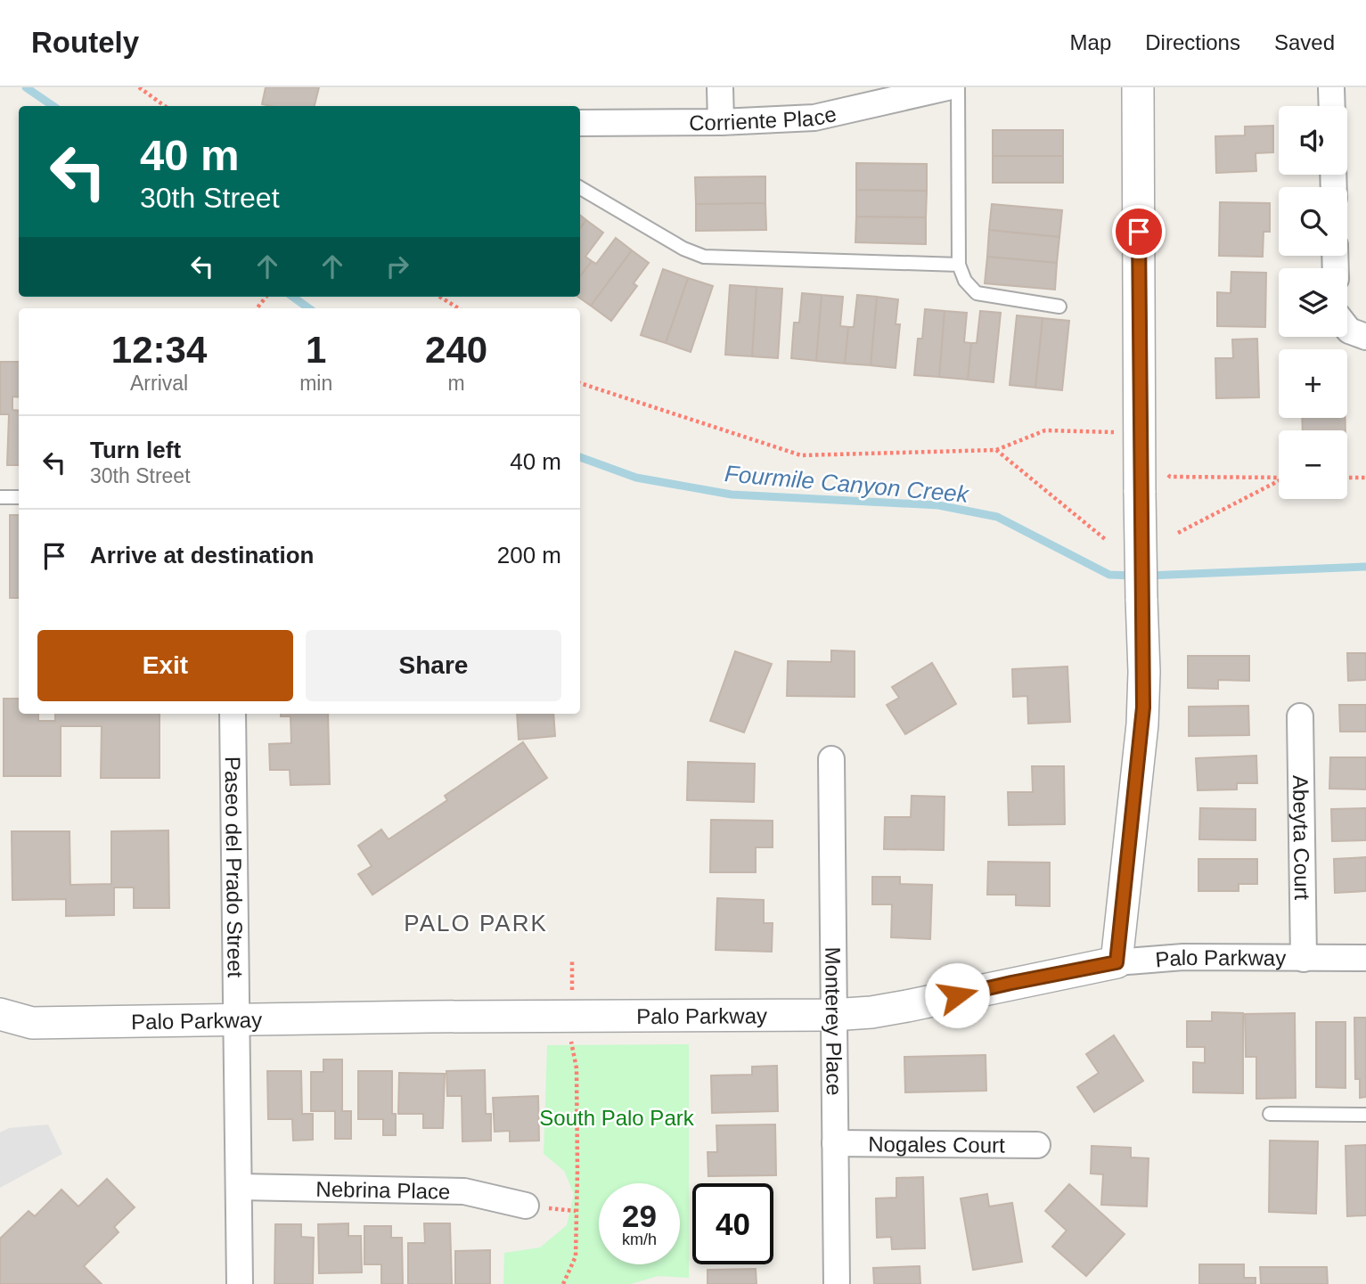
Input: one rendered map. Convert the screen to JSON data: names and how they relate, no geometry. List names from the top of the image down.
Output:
{
  "streets": {
    "street": [
      "Corriente Place",
      "Abeyta Court",
      "Paseo del Prado Street",
      "Palo Parkway",
      "Monterey Place",
      "Nogales Court",
      "Nebrina Place"
    ]
  },
  "crossings": [
    ["Abeyta Court", "Palo Parkway"],
    ["Paseo del Prado Street", "Palo Parkway"],
    ["Paseo del Prado Street", "Nebrina Place"],
    ["Palo Parkway", "Monterey Place"],
    ["Monterey Place", "Nogales Court"]
  ],
  "districts": ["PALO PARK"],
  "water": ["Fourmile Canyon Creek"],
  "parks": ["South Palo Park"],
  "page": {
    "header": "Routely",
    "nav": ["Map", "Directions", "Saved"],
    "map_buttons": ["+", "−"],
    "turn": ["40 m", "30th Street"],
    "eta": [
      "12:34",
      "Arrival",
      "1",
      "min",
      "240",
      "m"
    ],
    "list": [
      {
        "name": "Turn left",
        "note": "30th Street",
        "value": "40 m"
      },
      {
        "name": "Arrive at destination",
        "value": "200 m"
      }
    ],
    "buttons": ["Exit", "Share"],
    "speed": "29 km/h",
    "limit": "40"
  }
}
